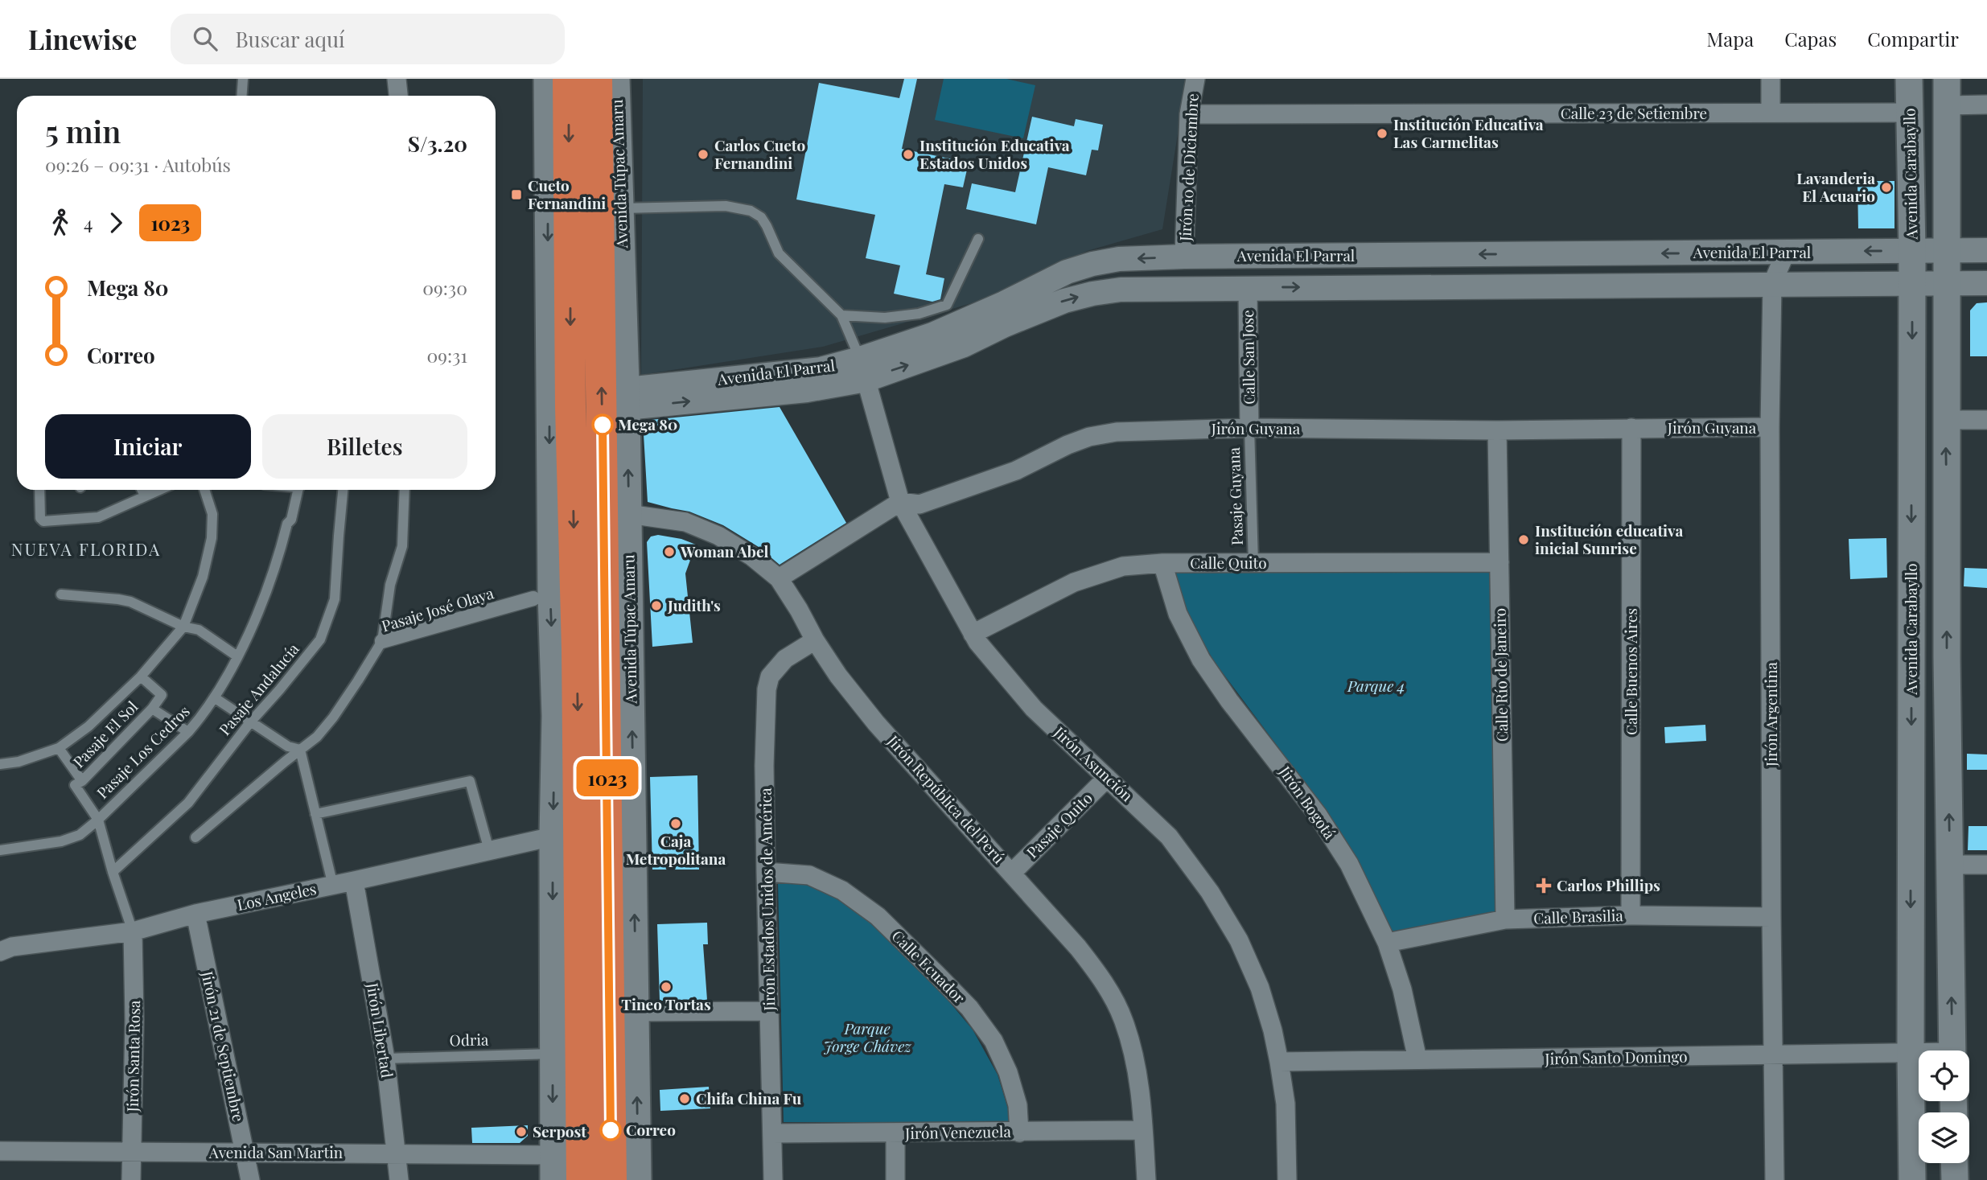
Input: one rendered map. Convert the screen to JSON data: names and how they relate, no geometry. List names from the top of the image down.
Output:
{
  "streets": {
    "highway": ["Avenida Túpac Amaru"],
    "main road": ["Avenida Carabayllo"],
    "street": [
      "Calle 23 de Setiembre",
      "Jirón 10 de Diciembre",
      "Avenida El Parral",
      "Calle San Jose",
      "Jirón Guyana",
      "Calle Quito",
      "Pasaje José Olaya",
      "Calle Buenos Aires",
      "Calle Río de Janeiro",
      "Jirón Argentina",
      "Jirón Asunción",
      "Jirón República del Perú",
      "Jirón Bogotá",
      "Pasaje Quito",
      "Los Angeles",
      "Jirón Estados Unidos de América",
      "Calle Brasilia",
      "Calle Ecuador",
      "Jirón Libertad",
      "Jirón 21 de Septiembre",
      "Jirón Santa Rosa",
      "Jirón Santo Domingo",
      "Jirón Venezuela",
      "Avenida San Martin"
    ],
    "lane": [
      "Pasaje Guyana",
      "Pasaje Andalucía",
      "Pasaje El Sol",
      "Pasaje Los Cedros",
      "Odria"
    ]
  },
  "crossings": [
    ["Calle 23 de Setiembre", "Jirón 10 de Diciembre"],
    ["Calle 23 de Setiembre", "Avenida Carabayllo"],
    ["Jirón 10 de Diciembre", "Avenida El Parral"],
    ["Avenida Túpac Amaru", "Avenida El Parral"],
    ["Avenida Túpac Amaru", "Jirón República del Perú"],
    ["Avenida Carabayllo", "Avenida El Parral"],
    ["Avenida Carabayllo", "Jirón Santo Domingo"],
    ["Avenida El Parral", "Calle San Jose"],
    ["Avenida El Parral", "Jirón Argentina"],
    ["Avenida El Parral", "Jirón Asunción"],
    ["Calle San Jose", "Jirón Guyana"],
    ["Calle San Jose", "Pasaje Guyana"],
    ["Jirón Guyana", "Pasaje Guyana"],
    ["Jirón Guyana", "Calle Buenos Aires"],
    ["Jirón Guyana", "Calle Río de Janeiro"],
    ["Jirón Guyana", "Jirón Argentina"],
    ["Jirón Guyana", "Jirón Asunción"],
    ["Pasaje Guyana", "Calle Quito"],
    ["Calle Quito", "Calle Río de Janeiro"],
    ["Calle Quito", "Jirón Asunción"],
    ["Calle Quito", "Jirón Bogotá"],
    ["Calle Buenos Aires", "Calle Brasilia"],
    ["Calle Río de Janeiro", "Calle Brasilia"],
    ["Jirón Argentina", "Calle Brasilia"],
    ["Jirón Argentina", "Jirón Santo Domingo"],
    ["Jirón Asunción", "Pasaje Quito"],
    ["Jirón Asunción", "Jirón Santo Domingo"],
    ["Jirón República del Perú", "Pasaje Quito"],
    ["Jirón República del Perú", "Jirón Estados Unidos de América"],
    ["Jirón República del Perú", "Jirón Venezuela"],
    ["Jirón Bogotá", "Calle Brasilia"],
    ["Jirón Bogotá", "Jirón Santo Domingo"],
    ["Los Angeles", "Jirón Libertad"],
    ["Los Angeles", "Jirón 21 de Septiembre"],
    ["Los Angeles", "Jirón Santa Rosa"],
    ["Jirón Estados Unidos de América", "Calle Ecuador"],
    ["Jirón Estados Unidos de América", "Jirón Venezuela"],
    ["Calle Ecuador", "Jirón Venezuela"],
    ["Jirón Libertad", "Odria"],
    ["Jirón Libertad", "Avenida San Martin"],
    ["Jirón 21 de Septiembre", "Avenida San Martin"],
    ["Jirón Santa Rosa", "Avenida San Martin"]
  ],
  "districts": ["NUEVA FLORIDA"],
  "parks": ["Parque 4", "Parque Jorge Chávez"],
  "places": {
    "other": [
      "Institución Educativa Las Carmelitas",
      "Carlos Cueto Fernandini",
      "Institución Educativa Estados Unidos",
      "Lavanderia El Acuario",
      "Mega 80",
      "Institución educativa inicial Sunrise",
      "Woman Abel",
      "Judith's",
      "Caja Metropolitana",
      "Tineo Tortas",
      "Chifa China Fu",
      "Correo",
      "Serpost"
    ],
    "transit": ["Cueto Fernandini"],
    "health": ["Carlos Phillips"]
  },
  "lines": ["bus line 1023"],
  "page": {
    "header": "Linewise",
    "search": "Buscar aquí",
    "nav": ["Mapa", "Capas", "Compartir"],
    "on_map": "1023",
    "heading": ["5 min", "09:26 – 09:31 · Autobús", "S/3.20"],
    "legs": ["4", "1023"],
    "list": [
      {
        "name": "Mega 80",
        "value": "09:30"
      },
      {
        "name": "Correo",
        "value": "09:31"
      }
    ],
    "buttons": ["Iniciar", "Billetes"]
  }
}
